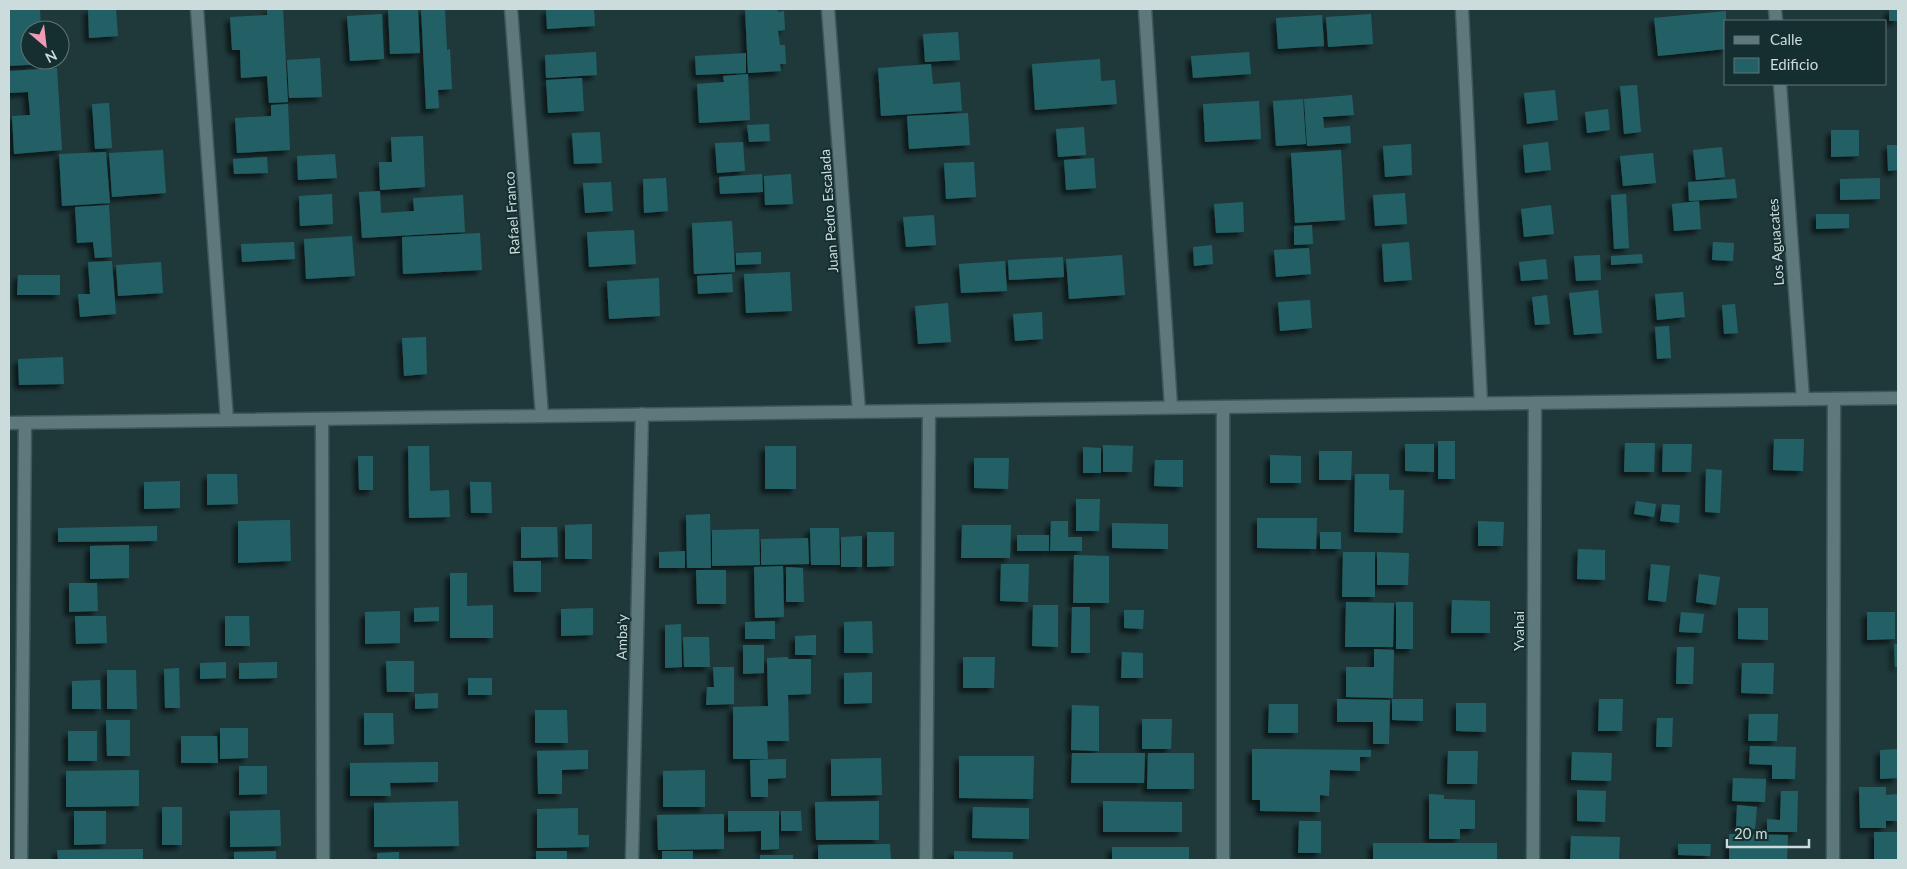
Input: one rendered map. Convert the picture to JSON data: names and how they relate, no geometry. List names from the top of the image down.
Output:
{
  "streets": {
    "street": [
      "Juan Pedro Escalada",
      "Rafael Franco",
      "Los Aguacates",
      "Yvahai",
      "Amba'y"
    ]
  },
  "legend": ["Calle", "Edificio"],
  "scale_bar": "20 m",
  "north": "bottom right"
}
